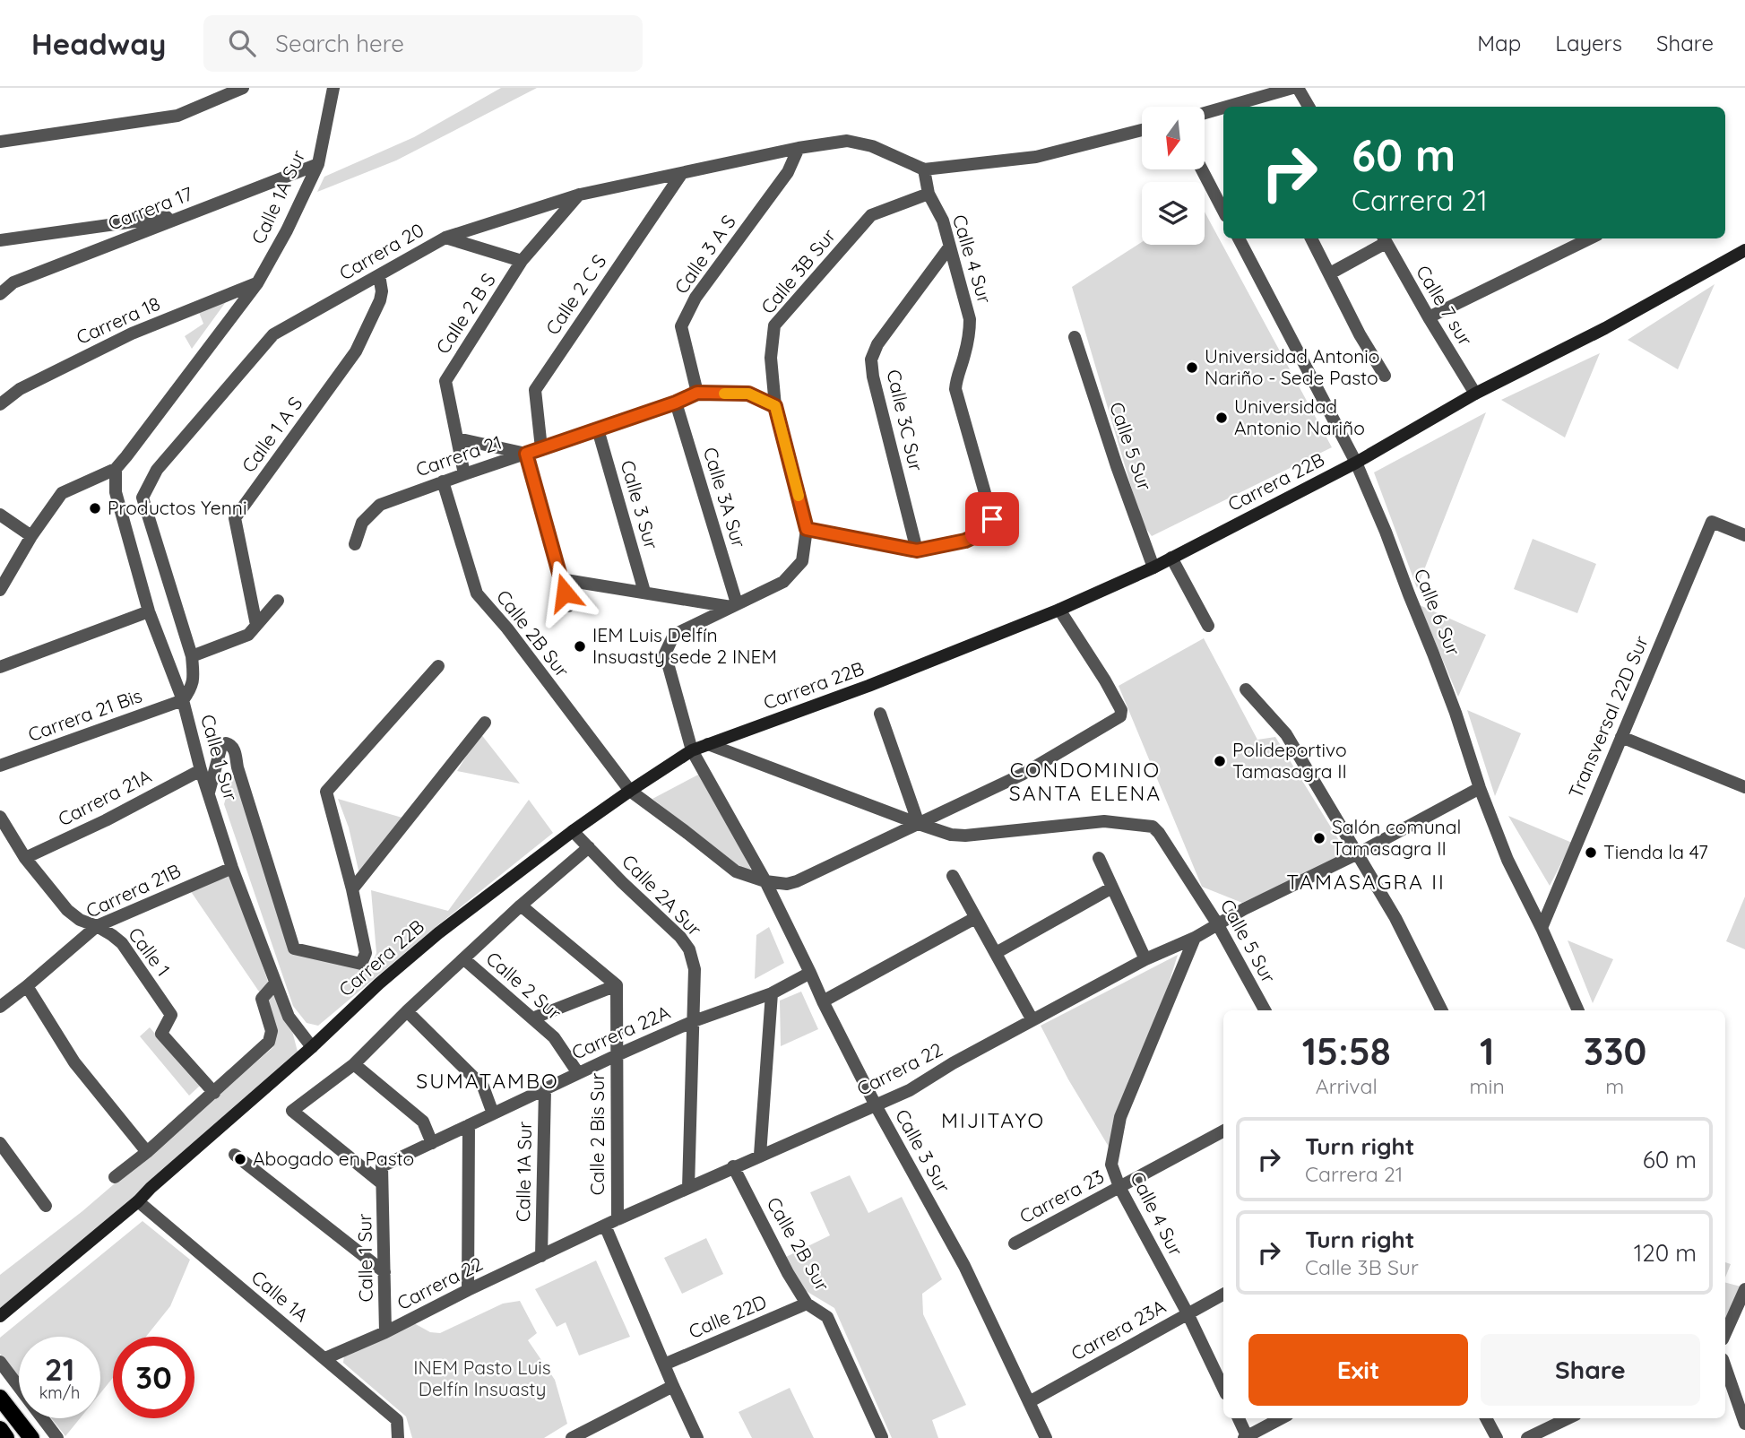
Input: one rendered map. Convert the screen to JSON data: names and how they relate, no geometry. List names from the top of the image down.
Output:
{
  "streets": {
    "street": [
      "Calle 1A Sur",
      "Carrera 17",
      "Carrera 20",
      "Calle 3 A S",
      "Calle 4 Sur",
      "Calle 3B Sur",
      "Calle 2 C S",
      "Calle 7 sur",
      "Calle 2 B S",
      "Carrera 18",
      "Calle 3C Sur",
      "Calle 1 A S",
      "Calle 5 Sur",
      "Carrera 21",
      "Carrera 22B",
      "Calle 3A Sur",
      "Calle 3 Sur",
      "Calle 6 Sur",
      "Calle 2B Sur",
      "Carrera 21 Bis",
      "Transversal 22D Sur",
      "Calle 1 Sur",
      "Carrera 21A",
      "Carrera 21B",
      "Calle 2A Sur",
      "Calle 1",
      "Calle 2 Sur",
      "Carrera 22A",
      "Carrera 22",
      "Calle 2 Bis Sur",
      "Carrera 23",
      "Calle 1A",
      "Calle 22D",
      "Carrera 23A"
    ]
  },
  "crossings": [
    ["Calle 1A Sur", "Carrera 17"],
    ["Calle 1A Sur", "Carrera 18"],
    ["Calle 1A Sur", "Carrera 22A"],
    ["Calle 1A Sur", "Carrera 22"],
    ["Carrera 20", "Calle 3 A S"],
    ["Carrera 20", "Calle 4 Sur"],
    ["Carrera 20", "Calle 2 C S"],
    ["Carrera 20", "Calle 2 B S"],
    ["Carrera 20", "Calle 1 A S"],
    ["Carrera 20", "Carrera 21 Bis"],
    ["Carrera 20", "Calle 1 Sur"],
    ["Calle 3 A S", "Carrera 21"],
    ["Calle 4 Sur", "Calle 3B Sur"],
    ["Calle 4 Sur", "Calle 3C Sur"],
    ["Calle 4 Sur", "Carrera 22"],
    ["Calle 4 Sur", "Carrera 23"],
    ["Calle 4 Sur", "Carrera 23A"],
    ["Calle 3B Sur", "Carrera 21"],
    ["Calle 2 C S", "Carrera 21"],
    ["Calle 7 sur", "Carrera 22B"],
    ["Calle 2 B S", "Carrera 21"],
    ["Calle 5 Sur", "Carrera 22B"],
    ["Calle 5 Sur", "Carrera 22"],
    ["Carrera 21", "Calle 3A Sur"],
    ["Carrera 21", "Calle 3 Sur"],
    ["Carrera 21", "Calle 2B Sur"],
    ["Carrera 22B", "Calle 3 Sur"],
    ["Carrera 22B", "Calle 6 Sur"],
    ["Carrera 22B", "Calle 2B Sur"],
    ["Carrera 22B", "Calle 1 Sur"],
    ["Carrera 22B", "Calle 2A Sur"],
    ["Carrera 22B", "Calle 1A"],
    ["Calle 3 Sur", "Calle 2B Sur"],
    ["Calle 3 Sur", "Carrera 22A"],
    ["Calle 3 Sur", "Carrera 22"],
    ["Calle 3 Sur", "Carrera 23A"],
    ["Calle 6 Sur", "Transversal 22D Sur"],
    ["Calle 6 Sur", "Carrera 22"],
    ["Calle 2B Sur", "Carrera 22"],
    ["Calle 2B Sur", "Calle 22D"],
    ["Carrera 21 Bis", "Calle 1 Sur"],
    ["Calle 1 Sur", "Carrera 21A"],
    ["Calle 1 Sur", "Carrera 21B"],
    ["Calle 1 Sur", "Carrera 22A"],
    ["Calle 1 Sur", "Carrera 22"],
    ["Carrera 21A", "Calle 1"],
    ["Carrera 21B", "Calle 1"],
    ["Calle 2A Sur", "Carrera 22A"],
    ["Calle 2A Sur", "Carrera 22"],
    ["Calle 2 Sur", "Carrera 22A"],
    ["Carrera 22A", "Calle 2 Bis Sur"],
    ["Carrera 22", "Calle 2 Bis Sur"],
    ["Carrera 22", "Calle 1A"]
  ],
  "districts": [
    "CONDOMINIO SANTA ELENA",
    "TAMASAGRA II",
    "SUMATAMBO",
    "MIJITAYO"
  ],
  "parks": ["INEM Pasto Luis Delfín Insuasty"],
  "places": [
    "Universidad Antonio Nariño - Sede Pasto",
    "Universidad Antonio Nariño",
    "Productos Yenni",
    "IEM Luis Delfín Insuasty sede 2 INEM",
    "Polideportivo Tamasagra II",
    "Salón comunal Tamasagra II",
    "Tienda la 47",
    "Abogado en Pasto"
  ],
  "north": "bottom",
  "page": {
    "header": "Headway",
    "search": "Search here",
    "nav": ["Map", "Layers", "Share"],
    "turn": ["60 m", "Carrera 21"],
    "eta": [
      "15:58",
      "Arrival",
      "1",
      "min",
      "330",
      "m"
    ],
    "list": [
      {
        "name": "Turn right",
        "note": "Carrera 21",
        "value": "60 m"
      },
      {
        "name": "Turn right",
        "note": "Calle 3B Sur",
        "value": "120 m"
      }
    ],
    "buttons": ["Exit", "Share"],
    "speed": "21 km/h",
    "limit": "30"
  }
}
